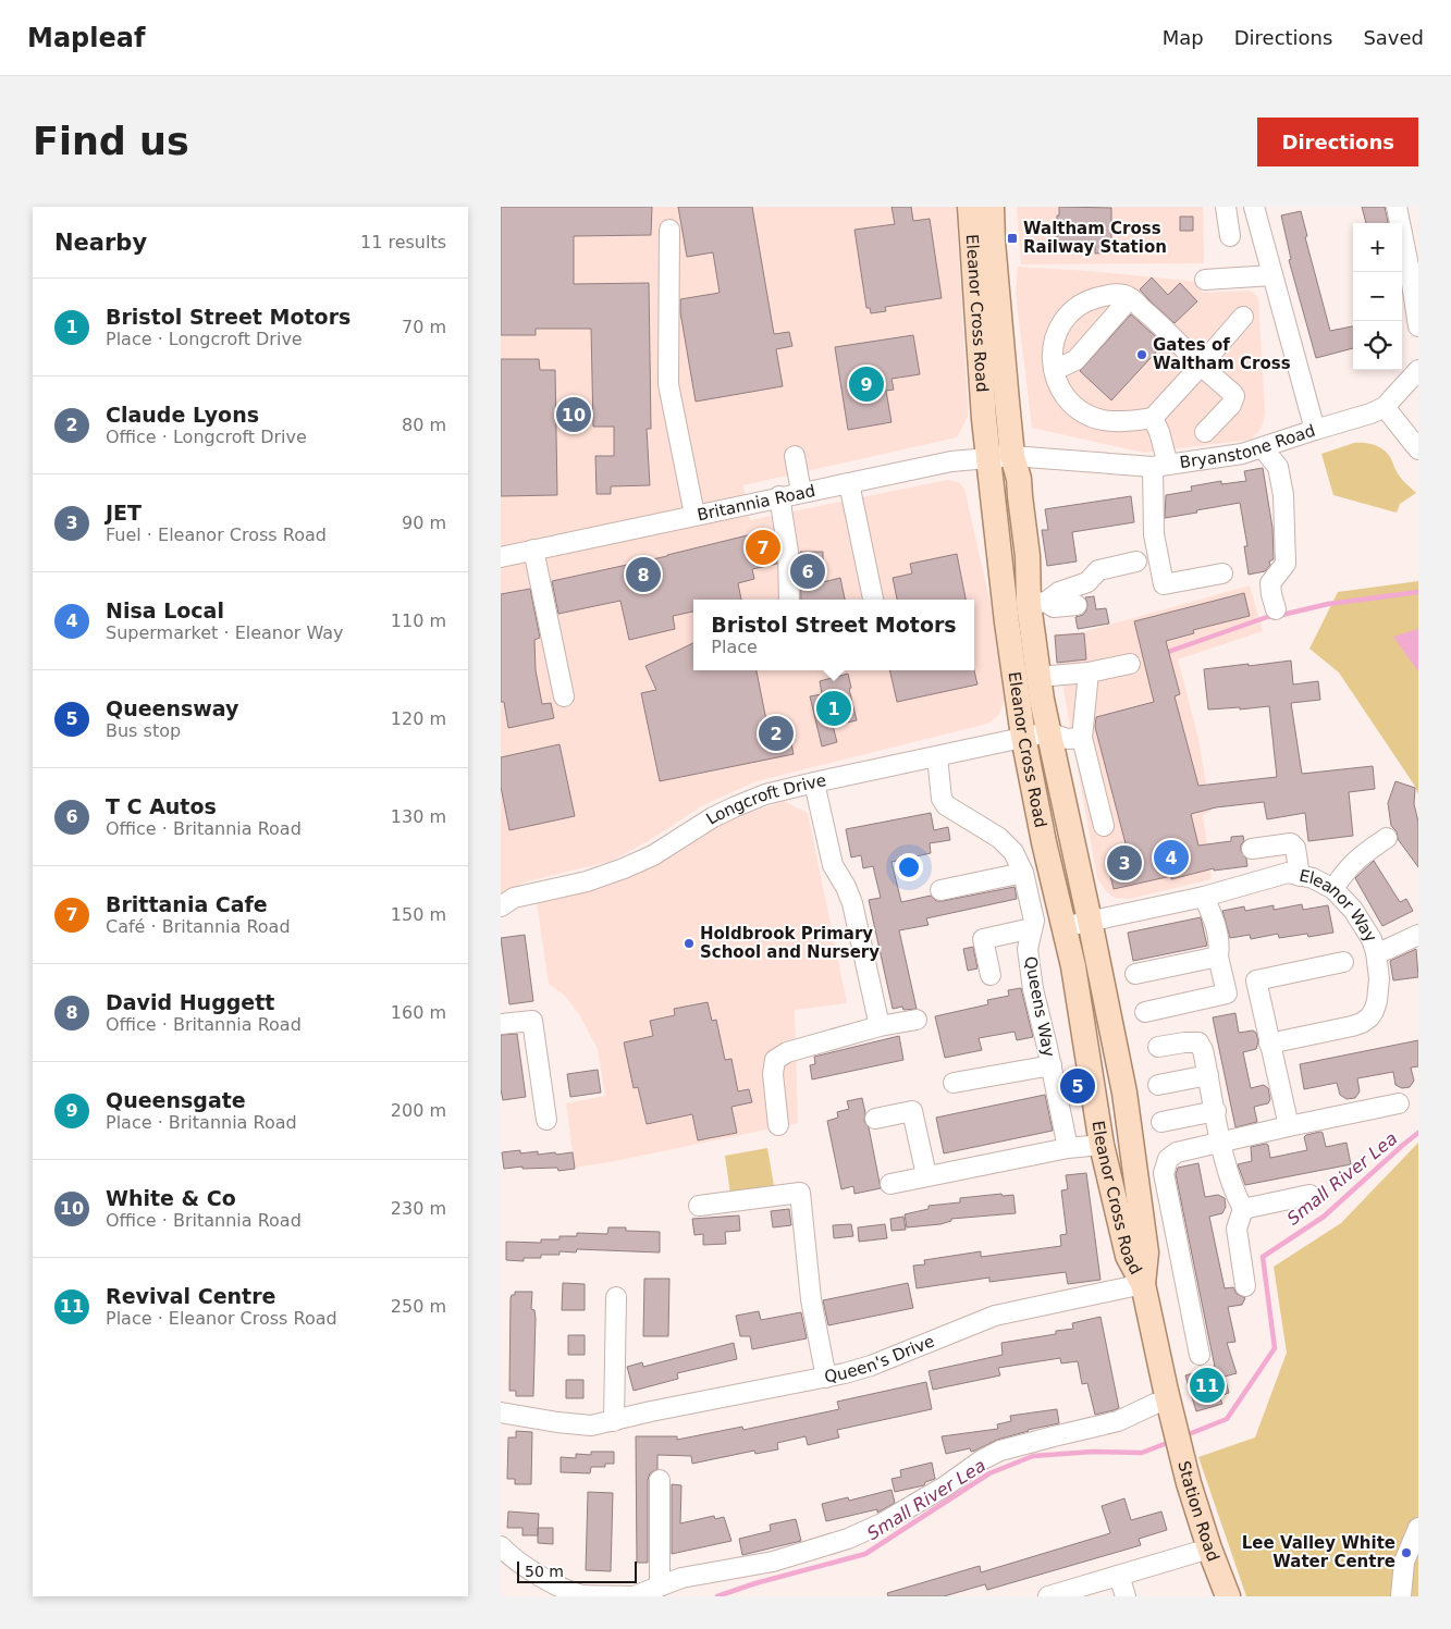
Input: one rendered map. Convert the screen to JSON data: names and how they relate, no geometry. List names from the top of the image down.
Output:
{
  "streets": {
    "main road": ["Eleanor Cross Road", "Station Road"],
    "street": [
      "Bryanstone Road",
      "Britannia Road",
      "Longcroft Drive",
      "Eleanor Way",
      "Queens Way",
      "Queen's Drive"
    ]
  },
  "crossings": [
    ["Eleanor Cross Road", "Bryanstone Road"],
    ["Eleanor Cross Road", "Britannia Road"],
    ["Eleanor Cross Road", "Longcroft Drive"],
    ["Eleanor Cross Road", "Eleanor Way"],
    ["Eleanor Cross Road", "Queen's Drive"],
    ["Eleanor Cross Road", "Station Road"],
    ["Bryanstone Road", "Britannia Road"],
    ["Longcroft Drive", "Queens Way"]
  ],
  "water": ["Small River Lea"],
  "places": {
    "transit": ["Waltham Cross Railway Station"],
    "other": ["Gates of Waltham Cross", "Holdbrook Primary School and Nursery", "Lee Valley White Water Centre"]
  },
  "scale_bar": "50 m",
  "page": {
    "header": "Mapleaf",
    "nav": ["Map", "Directions", "Saved"],
    "buttons": "Directions",
    "title": "Find us",
    "heading": ["Nearby", "11 results"],
    "map_buttons": ["+", "−"],
    "list": [
      {
        "mark": "1",
        "name": "Bristol Street Motors",
        "note": "Place · Longcroft Drive",
        "value": "70 m"
      },
      {
        "mark": "2",
        "name": "Claude Lyons",
        "note": "Office · Longcroft Drive",
        "value": "80 m"
      },
      {
        "mark": "3",
        "name": "JET",
        "note": "Fuel · Eleanor Cross Road",
        "value": "90 m"
      },
      {
        "mark": "4",
        "name": "Nisa Local",
        "note": "Supermarket · Eleanor Way",
        "value": "110 m"
      },
      {
        "mark": "5",
        "name": "Queensway",
        "note": "Bus stop",
        "value": "120 m"
      },
      {
        "mark": "6",
        "name": "T C Autos",
        "note": "Office · Britannia Road",
        "value": "130 m"
      },
      {
        "mark": "7",
        "name": "Brittania Cafe",
        "note": "Café · Britannia Road",
        "value": "150 m"
      },
      {
        "mark": "8",
        "name": "David Huggett",
        "note": "Office · Britannia Road",
        "value": "160 m"
      },
      {
        "mark": "9",
        "name": "Queensgate",
        "note": "Place · Britannia Road",
        "value": "200 m"
      },
      {
        "mark": "10",
        "name": "White & Co",
        "note": "Office · Britannia Road",
        "value": "230 m"
      },
      {
        "mark": "11",
        "name": "Revival Centre",
        "note": "Place · Eleanor Cross Road",
        "value": "250 m"
      }
    ],
    "pins": [
      "9",
      "10",
      "7",
      "6",
      "8",
      "1",
      "2",
      "4",
      "3",
      "5",
      "11"
    ],
    "popup": ["Bristol Street Motors", "Place"],
    "scale": "50 m"
  }
}
